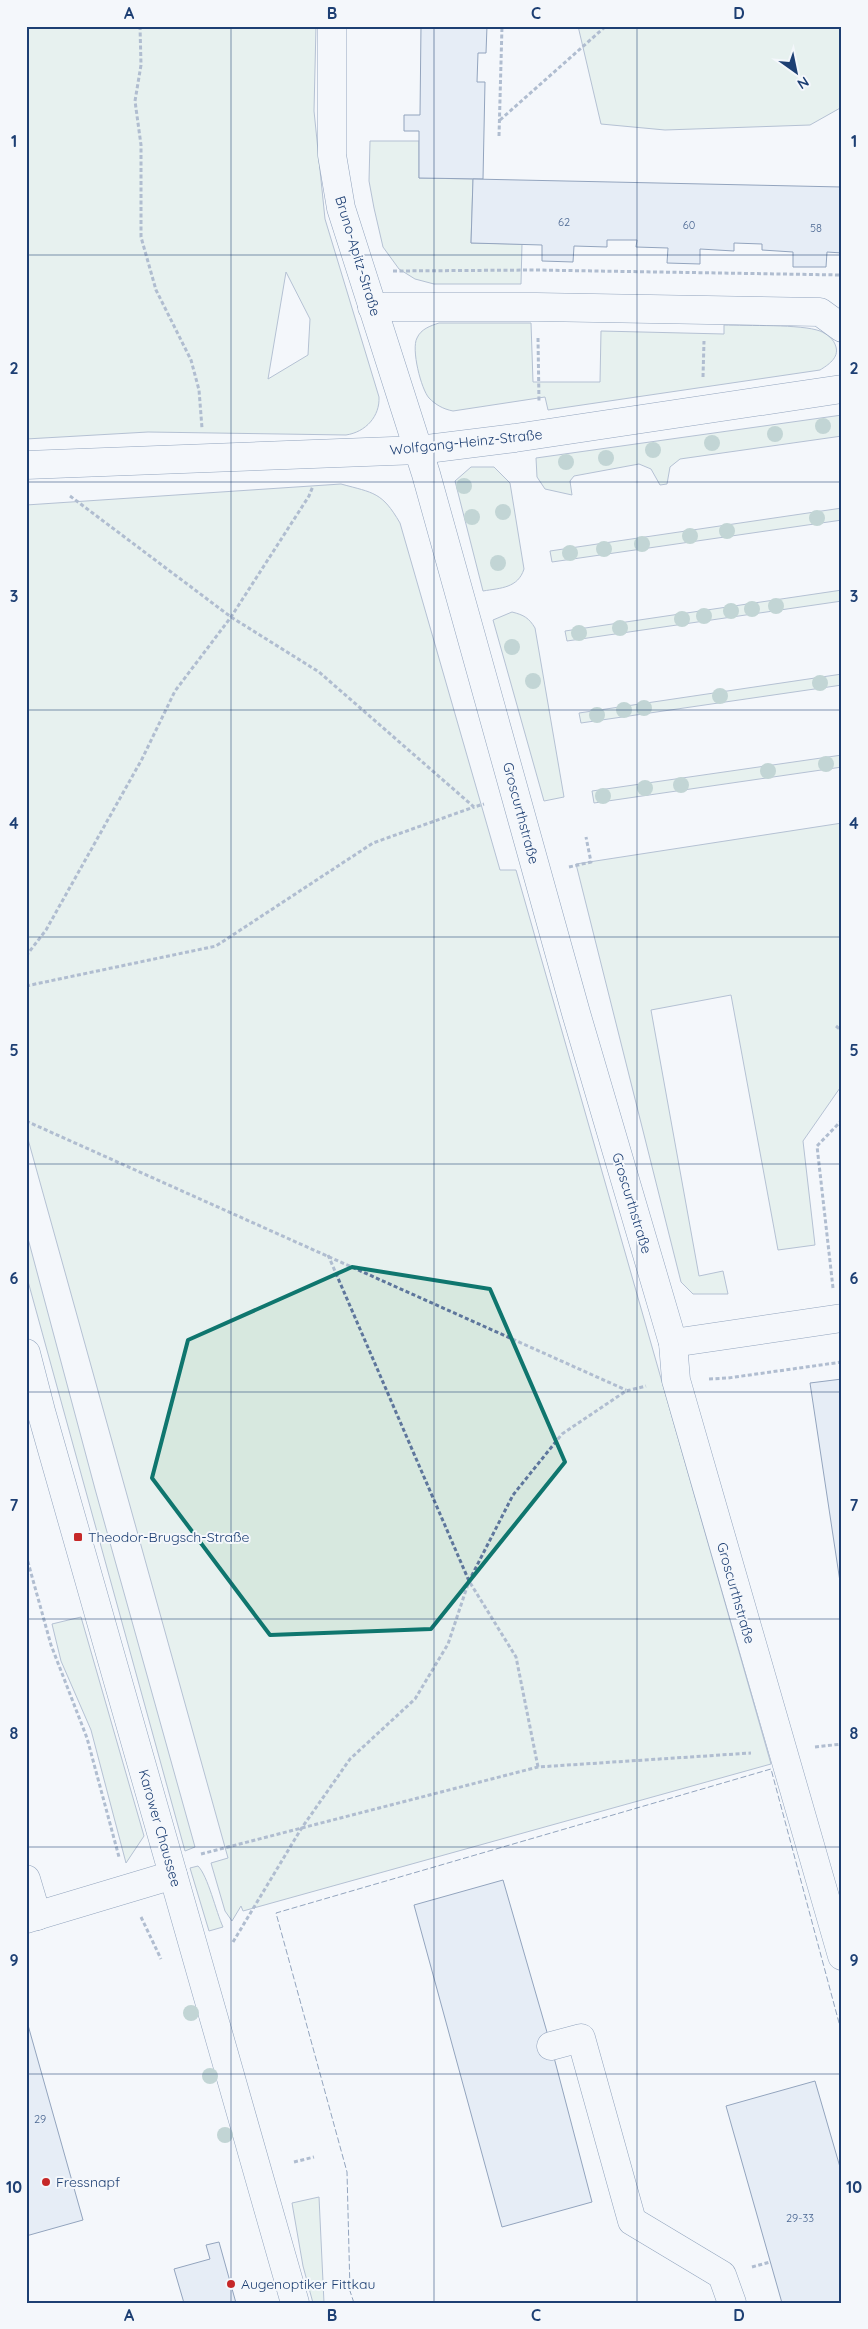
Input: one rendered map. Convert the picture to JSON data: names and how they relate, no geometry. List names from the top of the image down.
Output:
{
  "streets": {
    "street": [
      "Bruno-Apitz-Straße",
      "Wolfgang-Heinz-Straße",
      "Groscurthstraße",
      "Karower Chaussee"
    ]
  },
  "crossings": [
    ["Bruno-Apitz-Straße", "Wolfgang-Heinz-Straße"],
    ["Bruno-Apitz-Straße", "Groscurthstraße"],
    ["Wolfgang-Heinz-Straße", "Groscurthstraße"]
  ],
  "places": {
    "transit": ["Theodor-Brugsch-Straße"],
    "other": ["Fressnapf", "Augenoptiker Fittkau"]
  },
  "house_numbers": [
    "62",
    "60",
    "58",
    "29",
    "29-33"
  ],
  "north": "bottom right",
  "grid": {
    "columns": [
      "A",
      "B",
      "C",
      "D"
    ],
    "rows": [
      "1",
      "2",
      "3",
      "4",
      "5",
      "6",
      "7",
      "8",
      "9",
      "10"
    ]
  }
}
